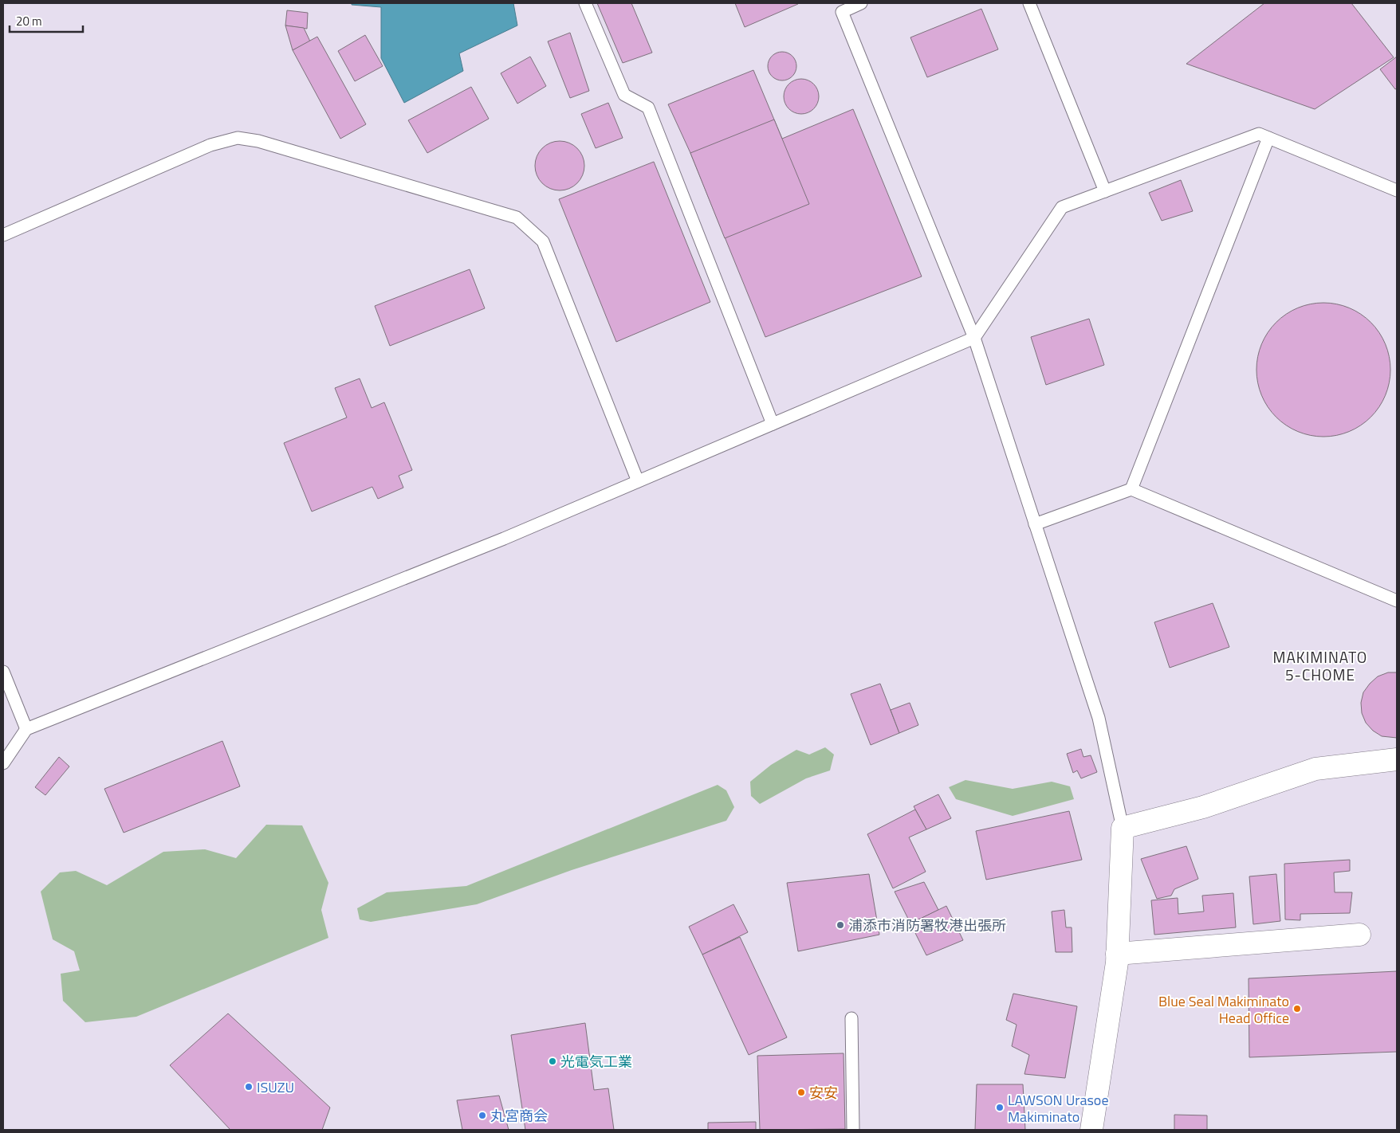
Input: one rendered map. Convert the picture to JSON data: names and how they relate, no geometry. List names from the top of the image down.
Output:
{
  "districts": ["MAKIMINATO 5-CHOME"],
  "places": [
    "浦添市消防署牧港出張所",
    "Blue Seal Makiminato Head Office",
    "光電気工業",
    "ISUZU",
    "安安",
    "LAWSON Urasoe Makiminato",
    "丸宮商会"
  ],
  "scale_bar": "20 m"
}
